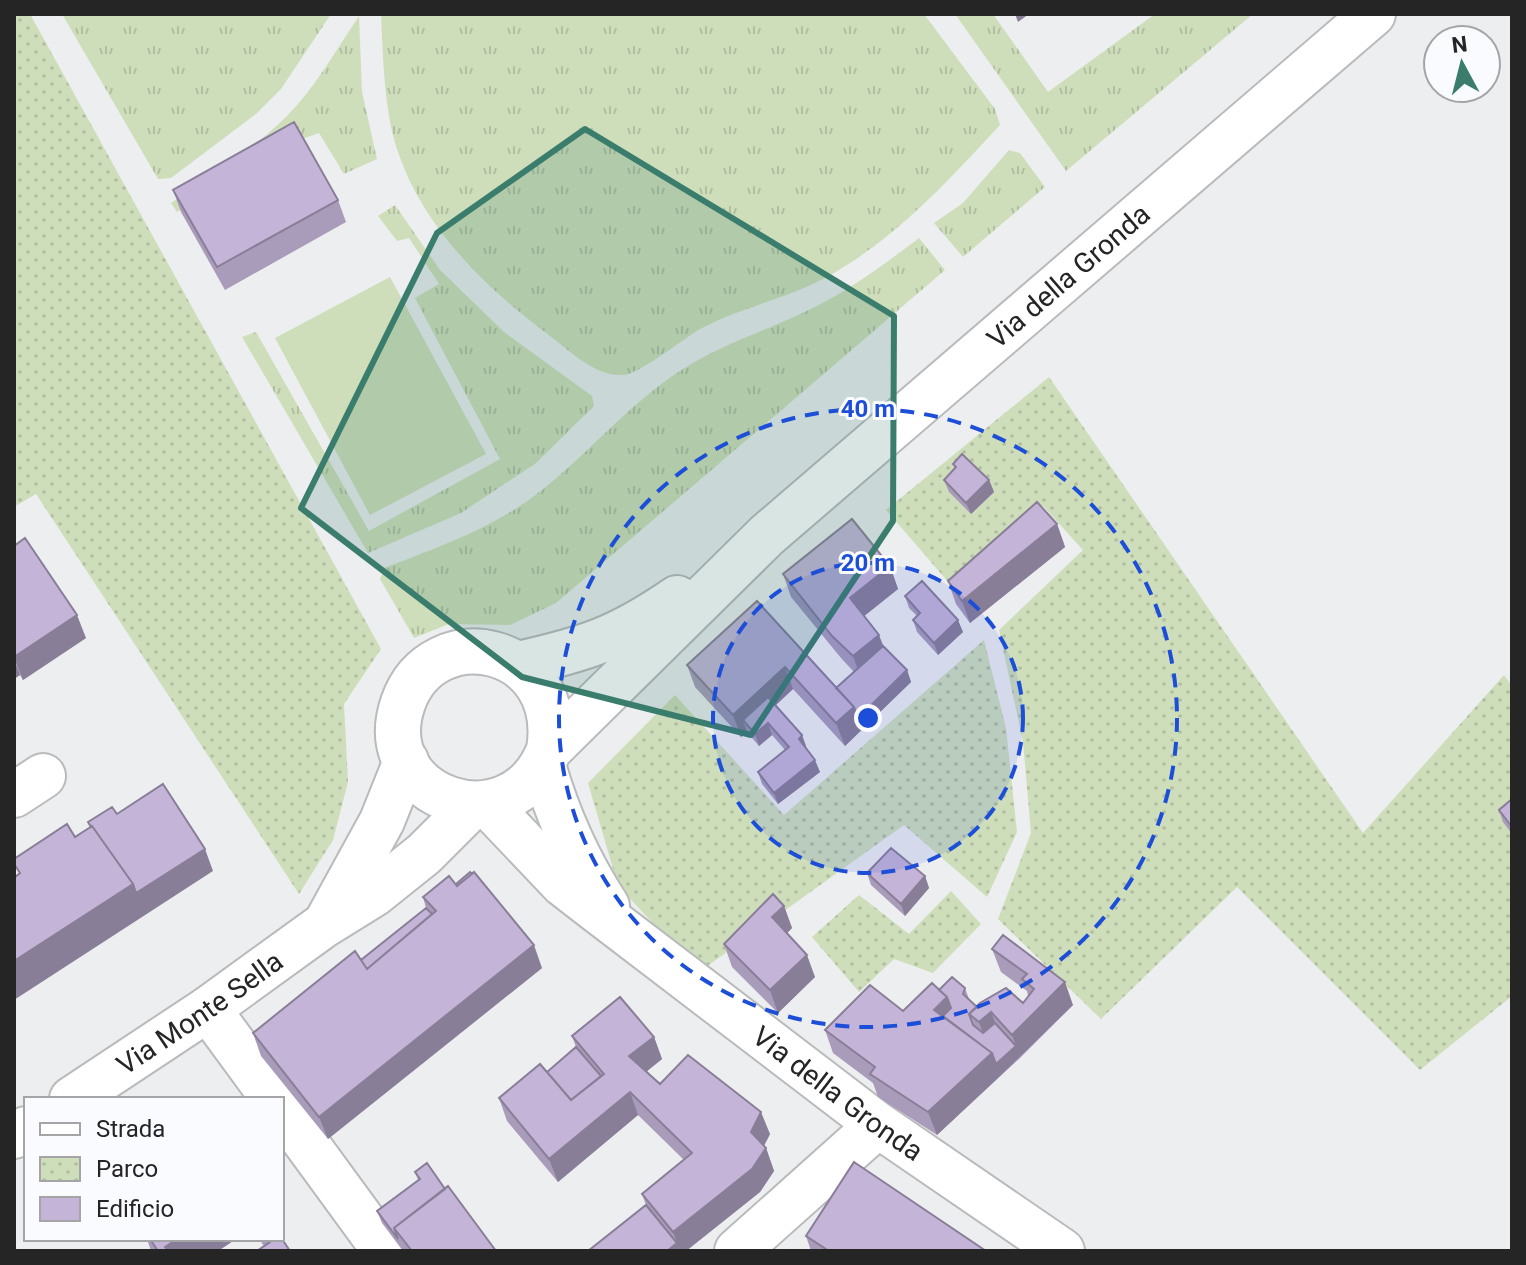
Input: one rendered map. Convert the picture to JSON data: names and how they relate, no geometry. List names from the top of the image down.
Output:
{
  "streets": {
    "street": ["Via della Gronda", "Via Monte Sella"]
  },
  "crossings": [
    ["Via della Gronda", "Via Monte Sella"]
  ],
  "legend": ["Strada", "Parco", "Edificio"],
  "north": "top",
  "rings": ["40 m", "20 m"]
}
